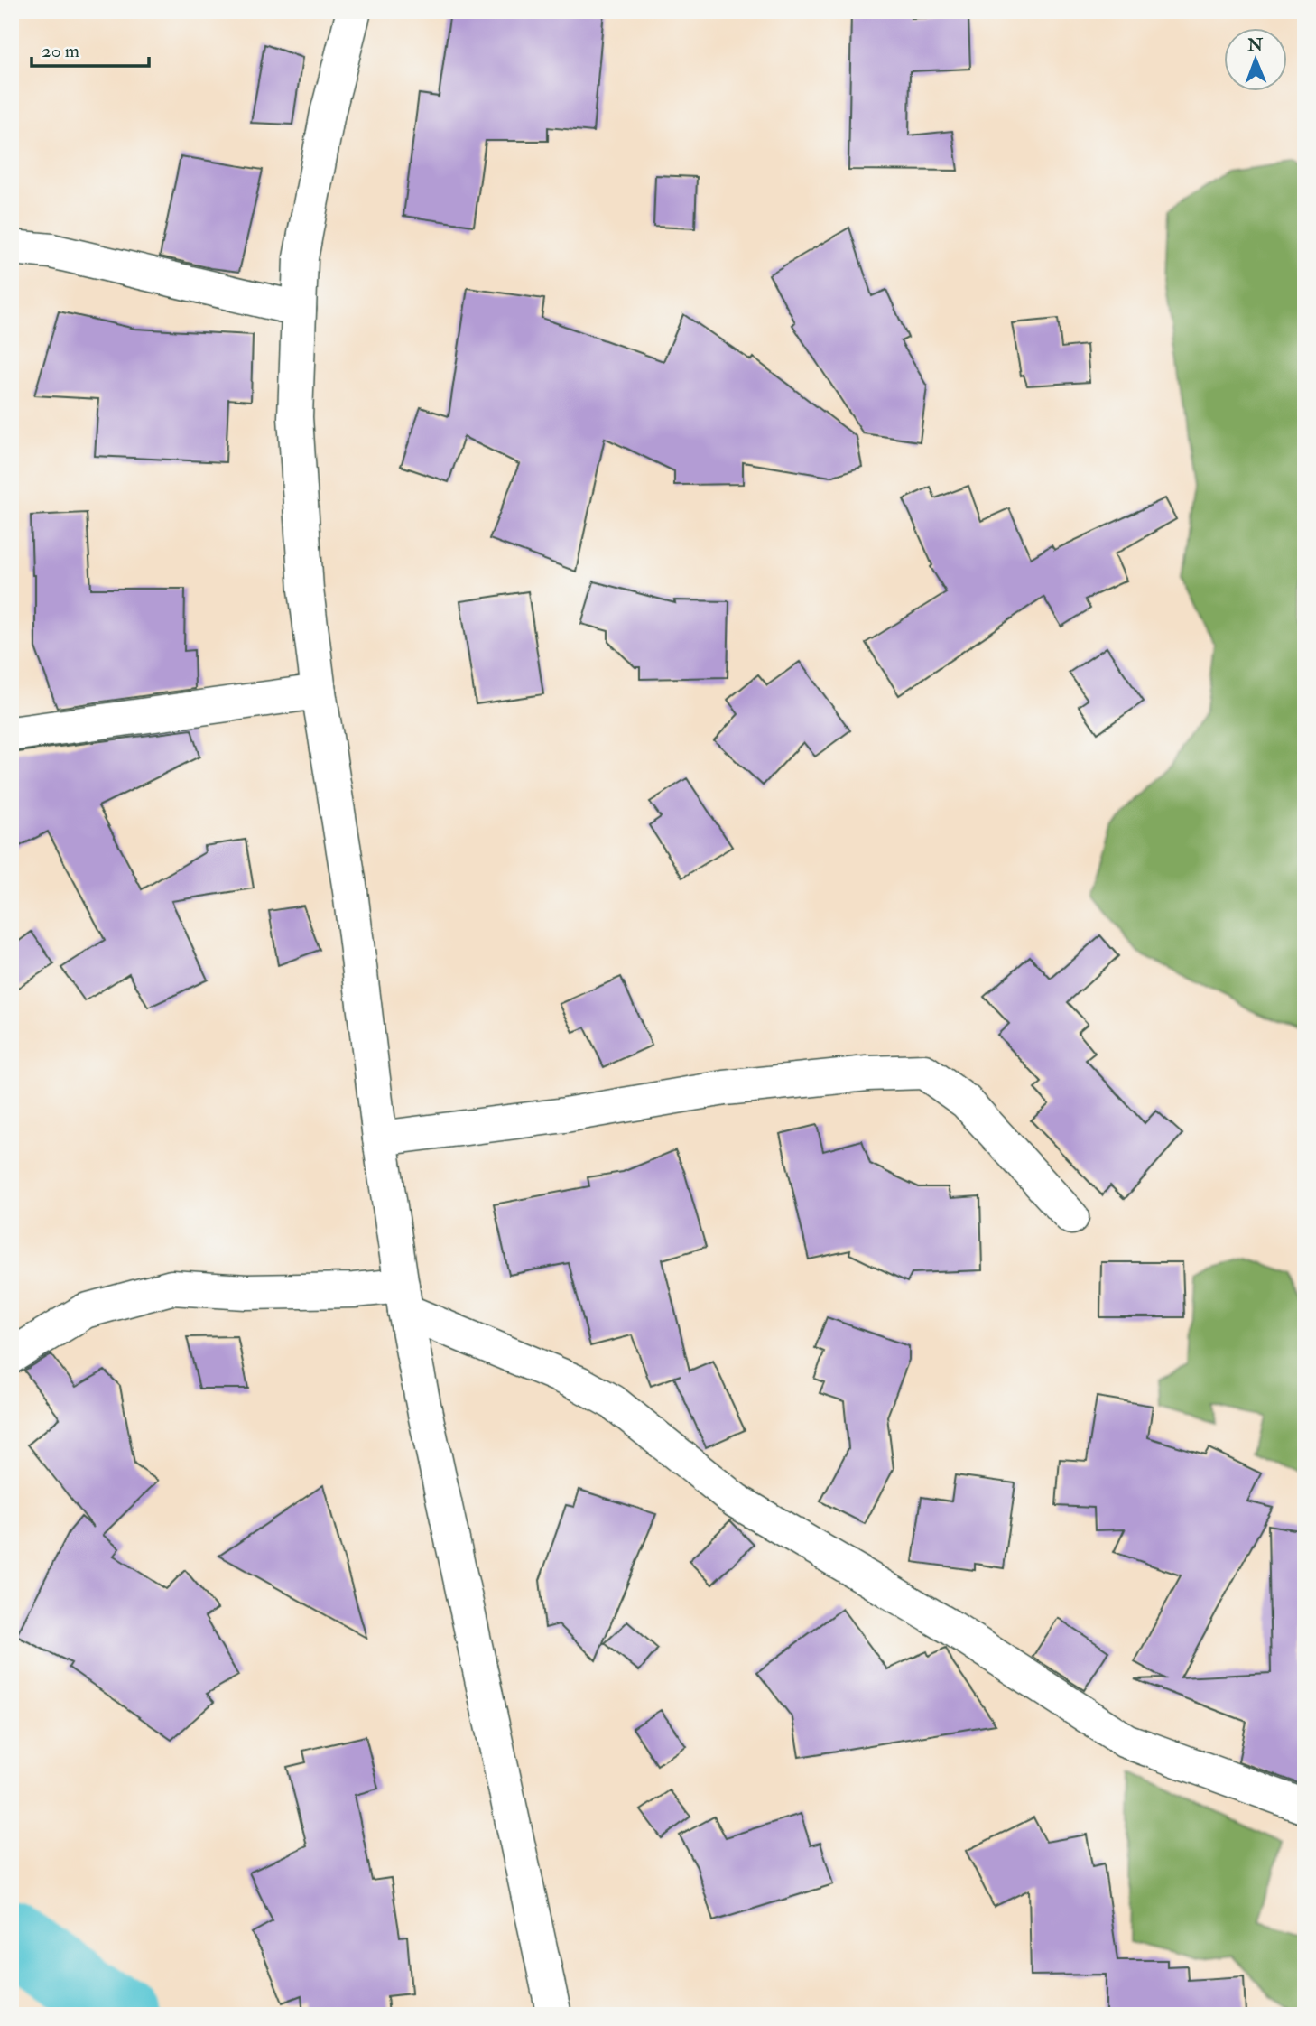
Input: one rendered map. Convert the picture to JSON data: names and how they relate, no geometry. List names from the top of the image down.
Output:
{
  "scale_bar": "20 m",
  "north": "top"
}
